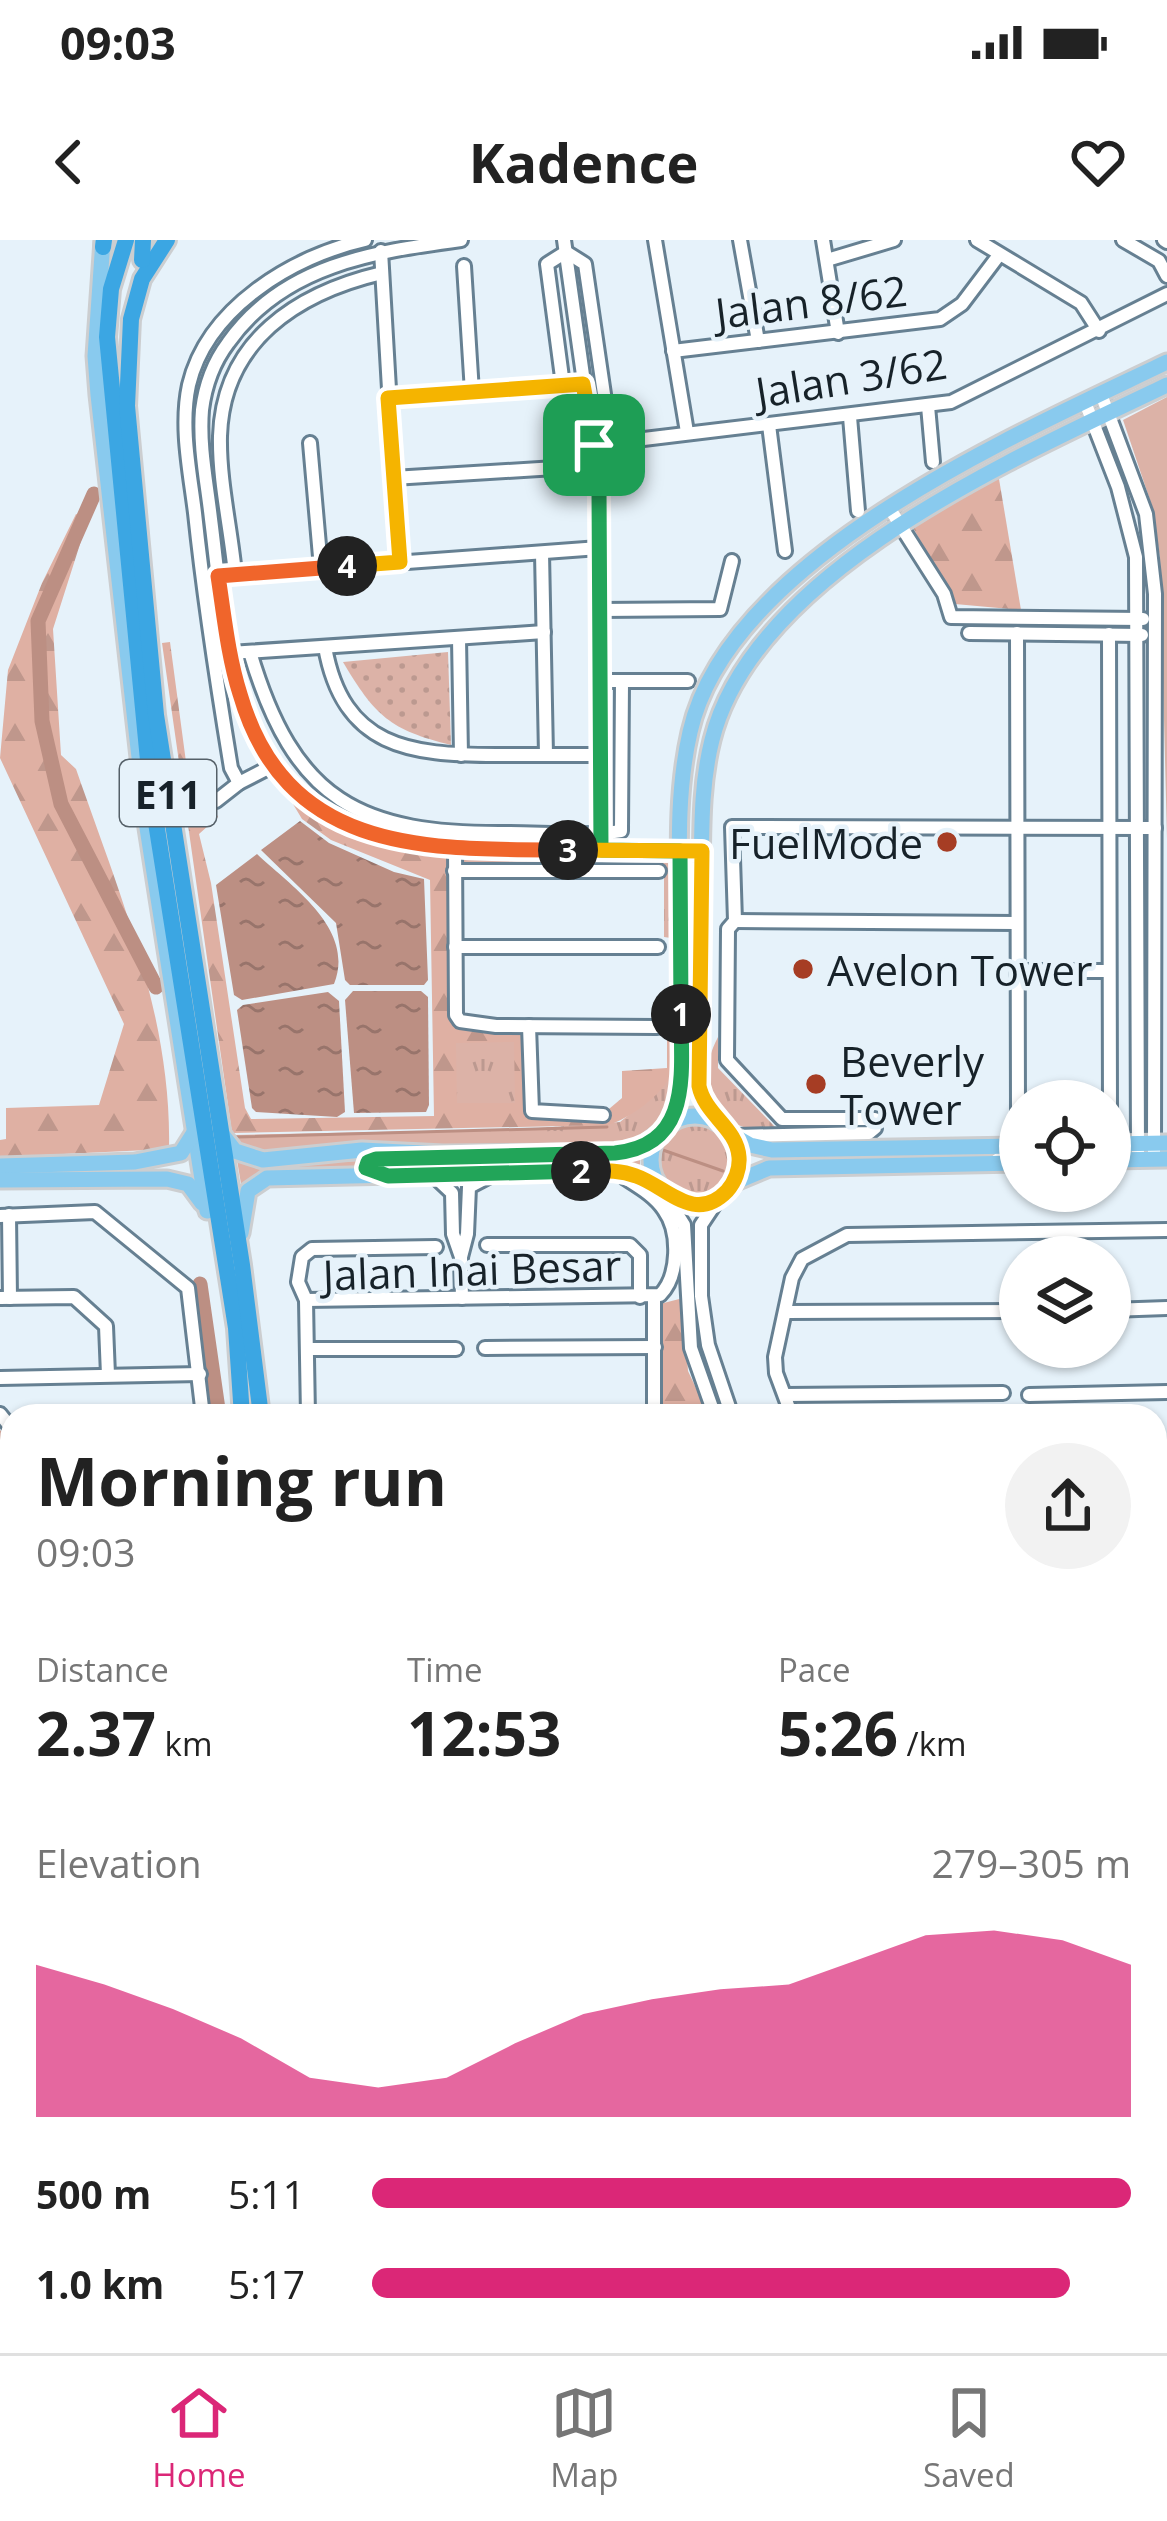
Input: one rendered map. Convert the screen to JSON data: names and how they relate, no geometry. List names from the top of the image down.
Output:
{
  "streets": {
    "highway": ["E11"],
    "street": ["Jalan 8/62", "Jalan 3/62", "Jalan Inai Besar"]
  },
  "places": ["FuelMode", "Avelon Tower", "Beverly Tower"],
  "page": {
    "status": "09:03",
    "header": "Kadence",
    "pins": [
      "4",
      "3",
      "1",
      "2"
    ],
    "heading": ["Morning run", "09:03"],
    "stats": [
      ["Distance", "2.37 km"],
      ["Time", "12:53"],
      ["Pace", "5:26 /km"]
    ],
    "chart": ["Elevation", "279–305 m"],
    "list": [
      {
        "name": "500 m",
        "note": "5:11"
      },
      {
        "name": "1.0 km",
        "note": "5:17"
      }
    ],
    "tabs": ["Home", "Map", "Saved"]
  }
}
